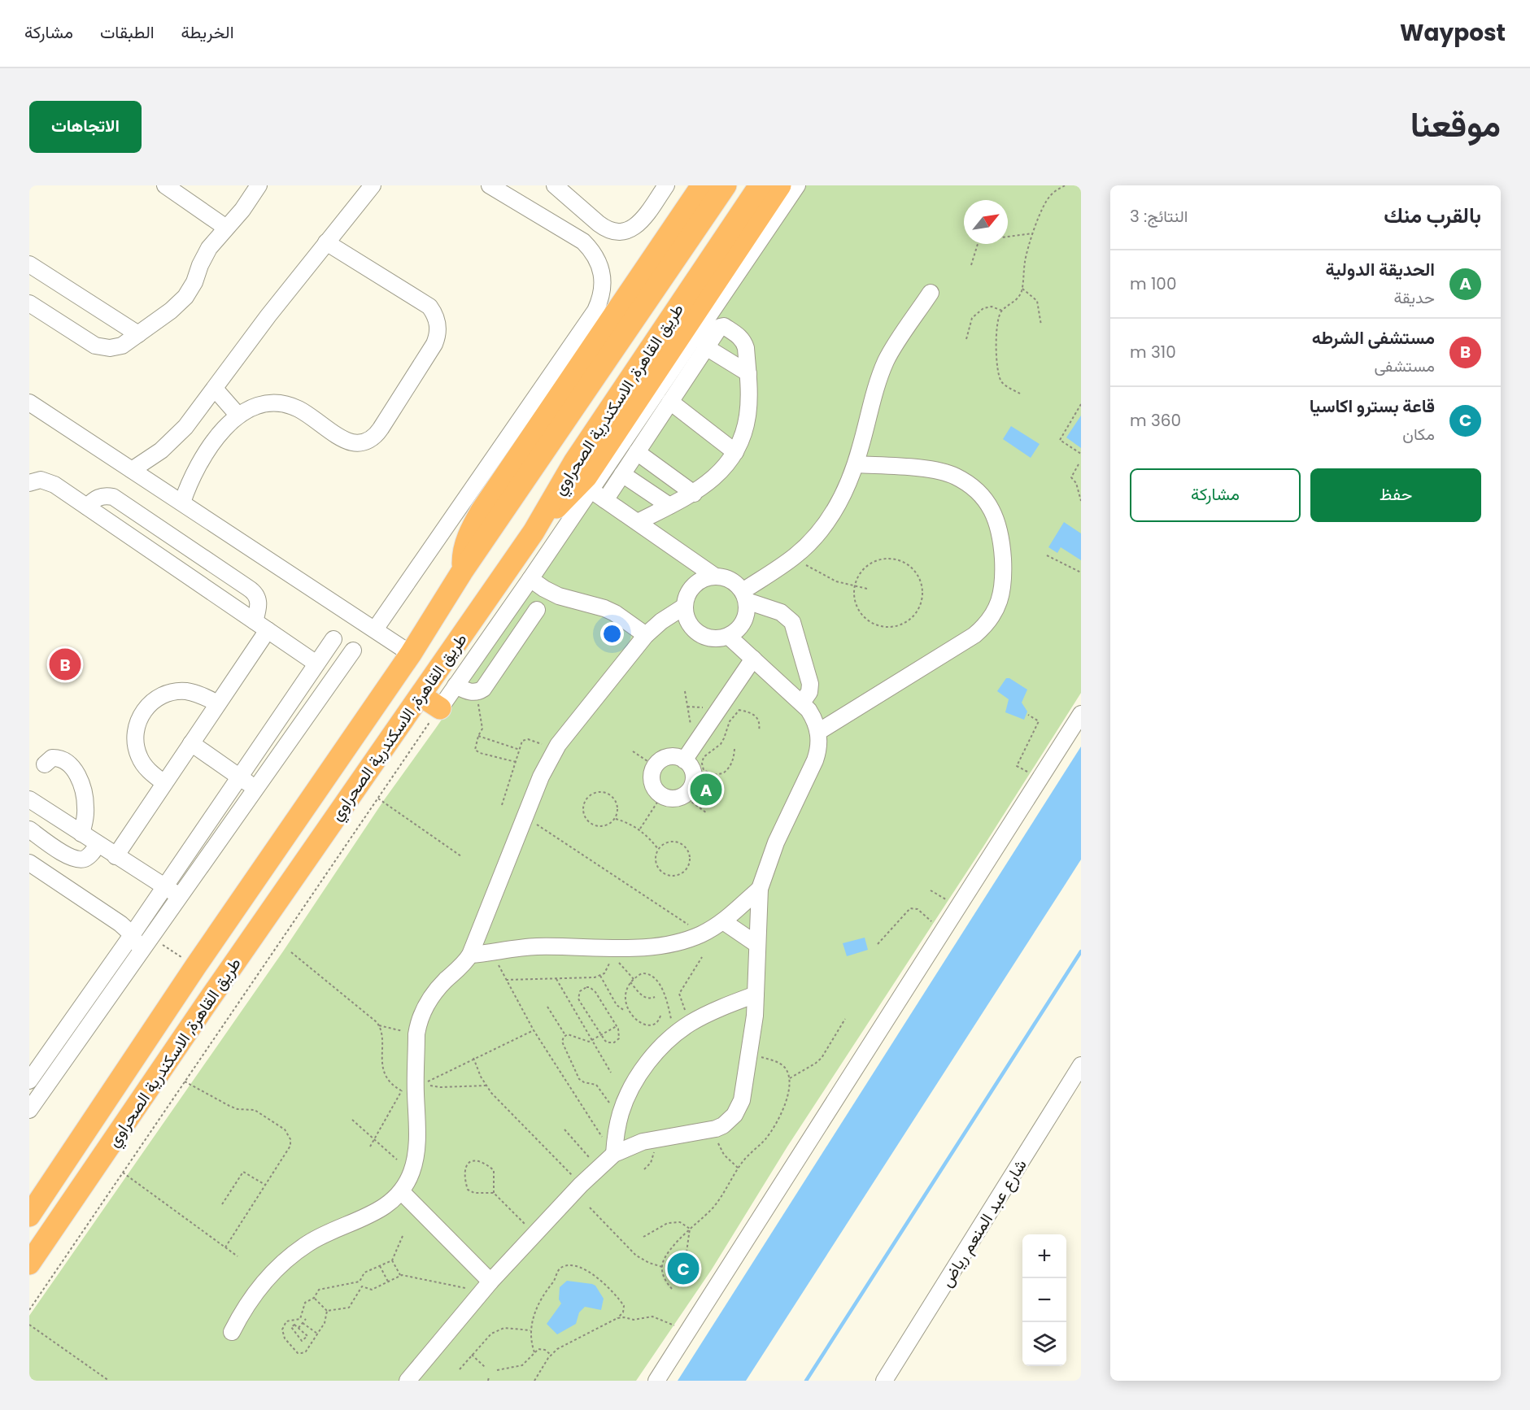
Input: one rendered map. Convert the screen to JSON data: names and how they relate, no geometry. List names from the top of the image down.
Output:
{
  "streets": {
    "highway": ["طريق القاهرة, الاسكندرية الصحراوي"],
    "street": ["شارع عبد المنعم رياض"]
  },
  "north": "top right",
  "page": {
    "header": "Waypost",
    "nav": ["الخريطة", "الطبقات", "مشاركة"],
    "title": "موقعنا",
    "buttons": [
      "الاتجاهات",
      ["حفظ", "مشاركة"]
    ],
    "heading": ["بالقرب منك", "النتائج: 3"],
    "list": [
      {
        "mark": "A",
        "name": "الحديقة الدولية",
        "note": "حديقة",
        "value": "100 m"
      },
      {
        "mark": "B",
        "name": "مستشفى الشرطه",
        "note": "مستشفى",
        "value": "310 m"
      },
      {
        "mark": "C",
        "name": "قاعة بسترو اكاسيا",
        "note": "مكان",
        "value": "360 m"
      }
    ],
    "pins": ["B", "A", "C"],
    "map_buttons": ["+", "−"]
  }
}
